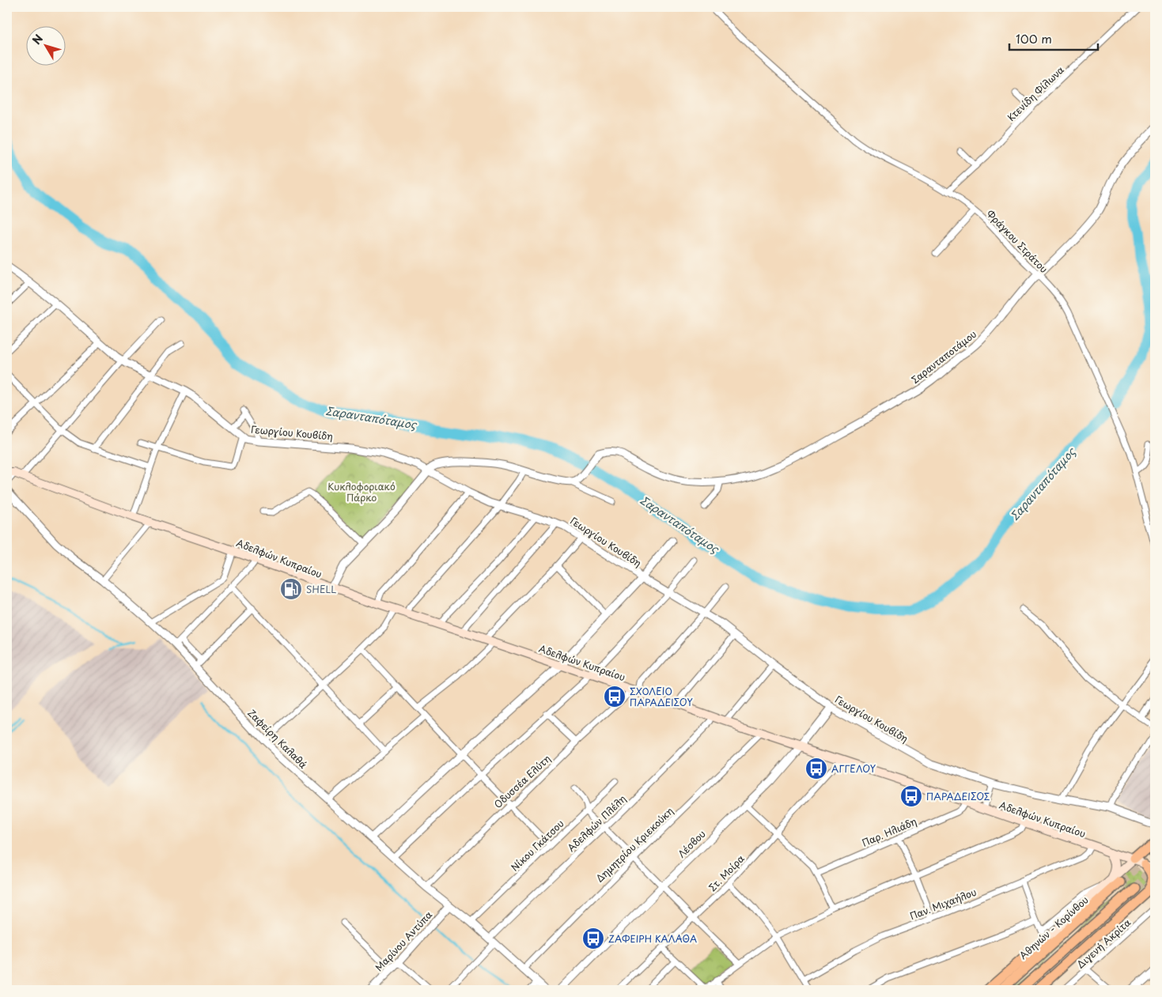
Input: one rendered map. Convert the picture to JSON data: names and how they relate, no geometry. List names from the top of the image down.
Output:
{
  "streets": {
    "highway": ["Αθηνών - Κορίνθου"],
    "main road": ["Αδελφών Κυπραίου"],
    "street": [
      "Κτενίδη Φίλωνα",
      "Φράγκου Στράτου",
      "Σαρανταποτάμου",
      "Γεωργίου Κουβίδη",
      "Ζαφείρη Καλαθά",
      "Οδυσσέα Ελύτη",
      "Αδελφών Πλέλη",
      "Παρ. Ηλιάδη",
      "Λέσβου",
      "Δημητρίου Κριεκούκη",
      "Νίκου Γκάτσου",
      "Στ. Μοίρα",
      "Παν. Μιχαήλου",
      "Μαρίνου Αντύπα",
      "Διγενή Ακρίτα"
    ]
  },
  "crossings": [
    ["Κτενίδη Φίλωνα", "Φράγκου Στράτου"],
    ["Φράγκου Στράτου", "Σαρανταποτάμου"],
    ["Γεωργίου Κουβίδη", "Λέσβου"],
    ["Αδελφών Κυπραίου", "Οδυσσέα Ελύτη"],
    ["Αδελφών Κυπραίου", "Αδελφών Πλέλη"],
    ["Αδελφών Κυπραίου", "Παρ. Ηλιάδη"],
    ["Αδελφών Κυπραίου", "Λέσβου"],
    ["Αδελφών Κυπραίου", "Δημητρίου Κριεκούκη"],
    ["Αδελφών Κυπραίου", "Στ. Μοίρα"],
    ["Αδελφών Κυπραίου", "Παν. Μιχαήλου"],
    ["Ζαφείρη Καλαθά", "Οδυσσέα Ελύτη"],
    ["Ζαφείρη Καλαθά", "Αδελφών Πλέλη"],
    ["Ζαφείρη Καλαθά", "Δημητρίου Κριεκούκη"],
    ["Ζαφείρη Καλαθά", "Νίκου Γκάτσου"],
    ["Ζαφείρη Καλαθά", "Μαρίνου Αντύπα"]
  ],
  "water": ["Σαρανταπόταμος"],
  "parks": ["Κυκλοφοριακό Πάρκο"],
  "places": {
    "fuel station": ["SHELL"],
    "bus stop": [
      "ΣΧΟΛΕΙΟ ΠΑΡΑΔΕΙΣΟΥ",
      "ΑΓΓΕΛΟΥ",
      "ΠΑΡΑΔΕΙΣΟΣ",
      "ΖΑΦΕΙΡΗ ΚΑΛΑΘΑ"
    ]
  },
  "scale_bar": "100 m",
  "north": "top left"
}
